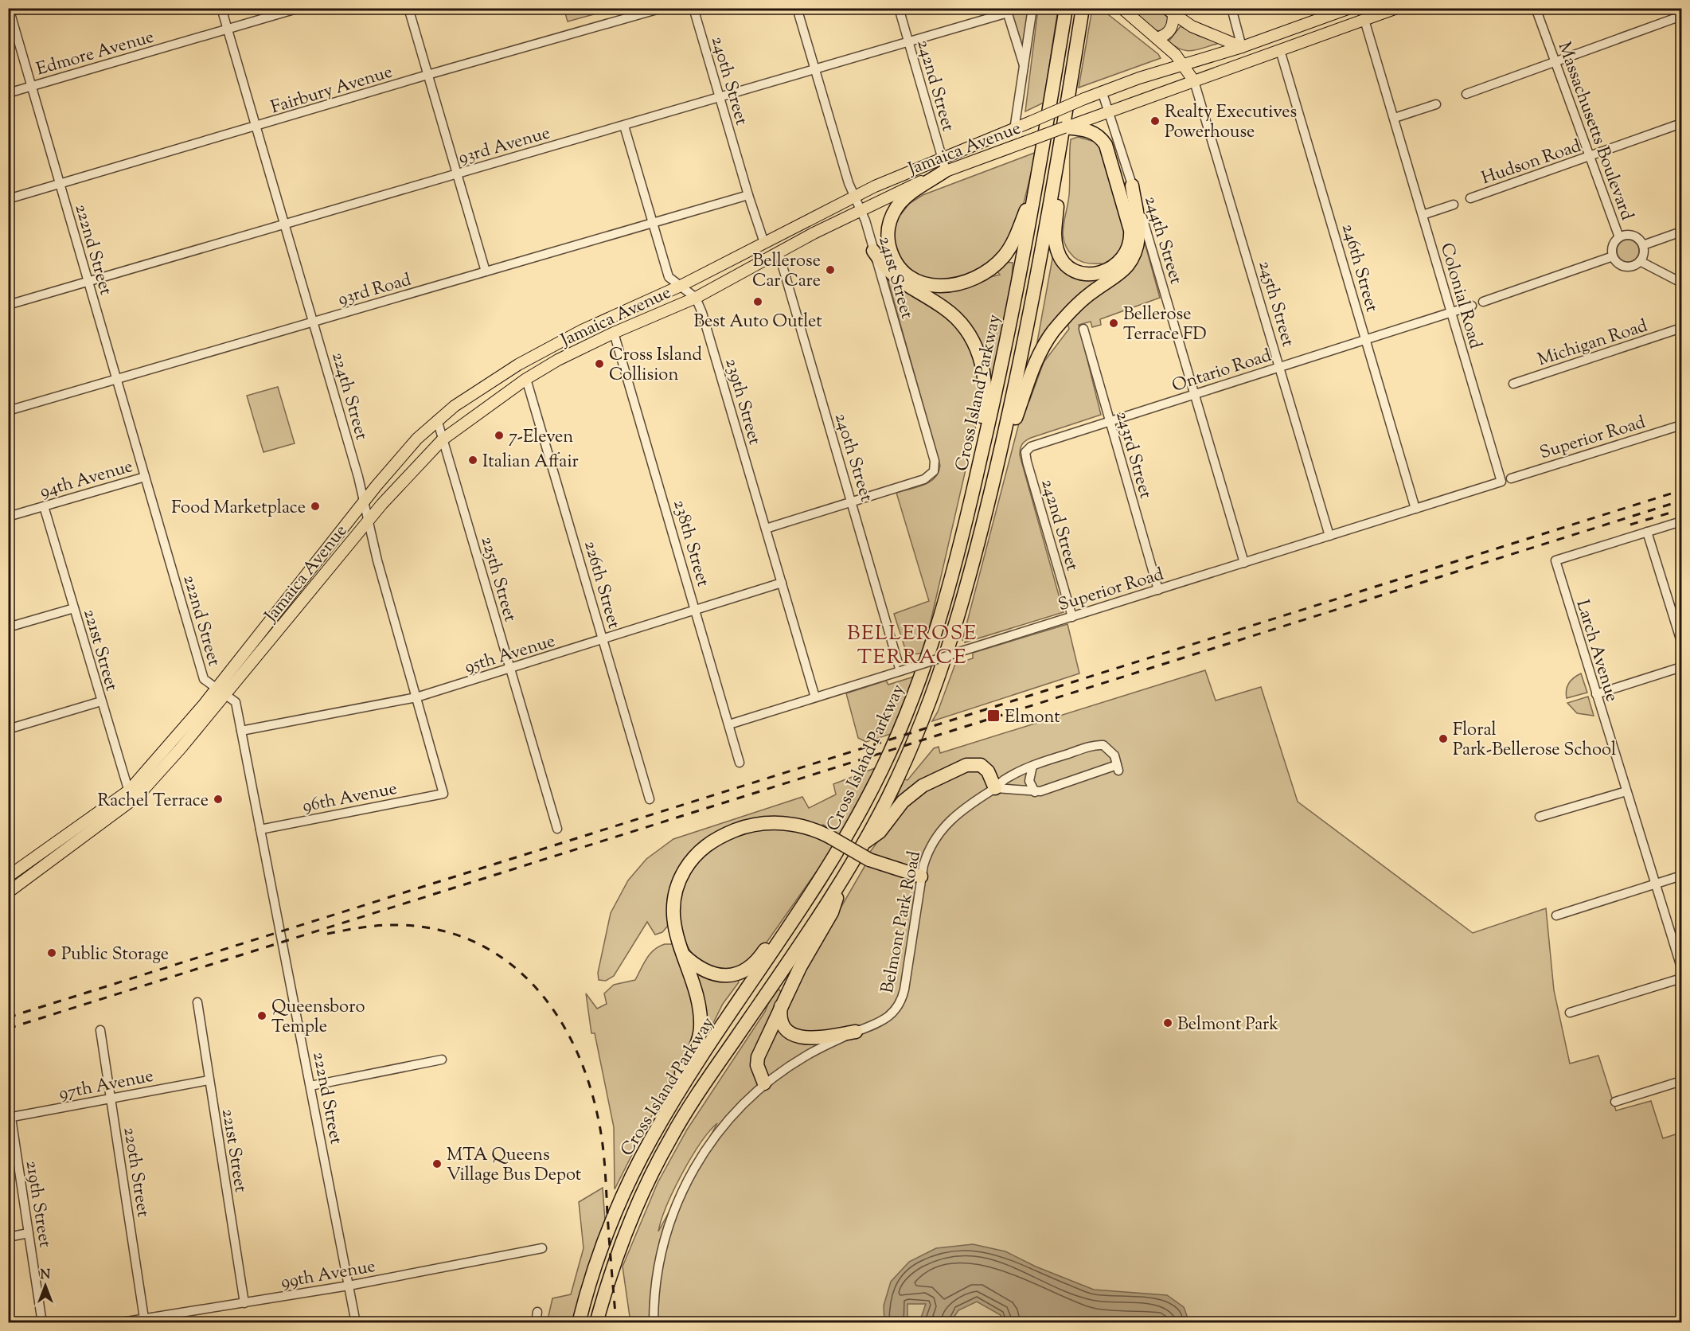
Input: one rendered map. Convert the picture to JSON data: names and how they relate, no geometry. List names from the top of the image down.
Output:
{
  "streets": {
    "highway": ["Cross Island Parkway"],
    "main road": ["Jamaica Avenue", "246th Street"],
    "street": [
      "Edmore Avenue",
      "240th Street",
      "242nd Street",
      "Fairbury Avenue",
      "Massachusetts Boulevard",
      "93rd Avenue",
      "Hudson Road",
      "244th Street",
      "222nd Street",
      "241st Street",
      "93rd Road",
      "Colonial Road",
      "245th Street",
      "Michigan Road",
      "Ontario Road",
      "224th Street",
      "239th Street",
      "Superior Road",
      "243rd Street",
      "94th Avenue",
      "238th Street",
      "225th Street",
      "226th Street",
      "221st Street",
      "Larch Avenue",
      "95th Avenue",
      "96th Avenue",
      "Belmont Park Road",
      "97th Avenue",
      "220th Street",
      "219th Street",
      "99th Avenue"
    ]
  },
  "crossings": [
    ["Edmore Avenue", "222nd Street"],
    ["Edmore Avenue", "224th Street"],
    ["240th Street", "93rd Avenue"],
    ["240th Street", "Jamaica Avenue"],
    ["240th Street", "241st Street"],
    ["240th Street", "93rd Road"],
    ["240th Street", "Superior Road"],
    ["242nd Street", "93rd Avenue"],
    ["242nd Street", "Jamaica Avenue"],
    ["242nd Street", "Ontario Road"],
    ["242nd Street", "Superior Road"],
    ["Fairbury Avenue", "222nd Street"],
    ["Fairbury Avenue", "224th Street"],
    ["Massachusetts Boulevard", "Hudson Road"],
    ["93rd Avenue", "222nd Street"],
    ["93rd Avenue", "241st Street"],
    ["93rd Avenue", "224th Street"],
    ["Jamaica Avenue", "244th Street"],
    ["Jamaica Avenue", "222nd Street"],
    ["Jamaica Avenue", "246th Street"],
    ["Jamaica Avenue", "241st Street"],
    ["Jamaica Avenue", "224th Street"],
    ["Jamaica Avenue", "239th Street"],
    ["Jamaica Avenue", "238th Street"],
    ["Jamaica Avenue", "225th Street"],
    ["Jamaica Avenue", "226th Street"],
    ["Jamaica Avenue", "221st Street"],
    ["244th Street", "Ontario Road"],
    ["244th Street", "Superior Road"],
    ["222nd Street", "93rd Road"],
    ["222nd Street", "94th Avenue"],
    ["222nd Street", "95th Avenue"],
    ["222nd Street", "96th Avenue"],
    ["222nd Street", "99th Avenue"],
    ["246th Street", "Ontario Road"],
    ["246th Street", "Superior Road"],
    ["93rd Road", "224th Street"],
    ["Colonial Road", "Ontario Road"],
    ["Colonial Road", "Superior Road"],
    ["245th Street", "Ontario Road"],
    ["245th Street", "Superior Road"],
    ["Ontario Road", "243rd Street"],
    ["224th Street", "95th Avenue"],
    ["224th Street", "96th Avenue"],
    ["239th Street", "Superior Road"],
    ["239th Street", "95th Avenue"],
    ["Superior Road", "243rd Street"],
    ["Superior Road", "238th Street"],
    ["94th Avenue", "221st Street"],
    ["238th Street", "95th Avenue"],
    ["225th Street", "95th Avenue"],
    ["226th Street", "95th Avenue"],
    ["221st Street", "97th Avenue"],
    ["221st Street", "99th Avenue"],
    ["97th Avenue", "220th Street"],
    ["97th Avenue", "219th Street"],
    ["220th Street", "99th Avenue"]
  ],
  "districts": ["BELLEROSE TERRACE"],
  "places": {
    "other": [
      "Realty Executives Powerhouse",
      "Bellerose Car Care",
      "Best Auto Outlet",
      "Bellerose Terrace FD",
      "Cross Island Collision",
      "7-Eleven",
      "Italian Affair",
      "Food Marketplace",
      "Floral Park-Bellerose School",
      "Rachel Terrace",
      "Public Storage",
      "Queensboro Temple",
      "Belmont Park",
      "MTA Queens Village Bus Depot"
    ],
    "transit": ["Elmont"]
  },
  "north": "top"
}
